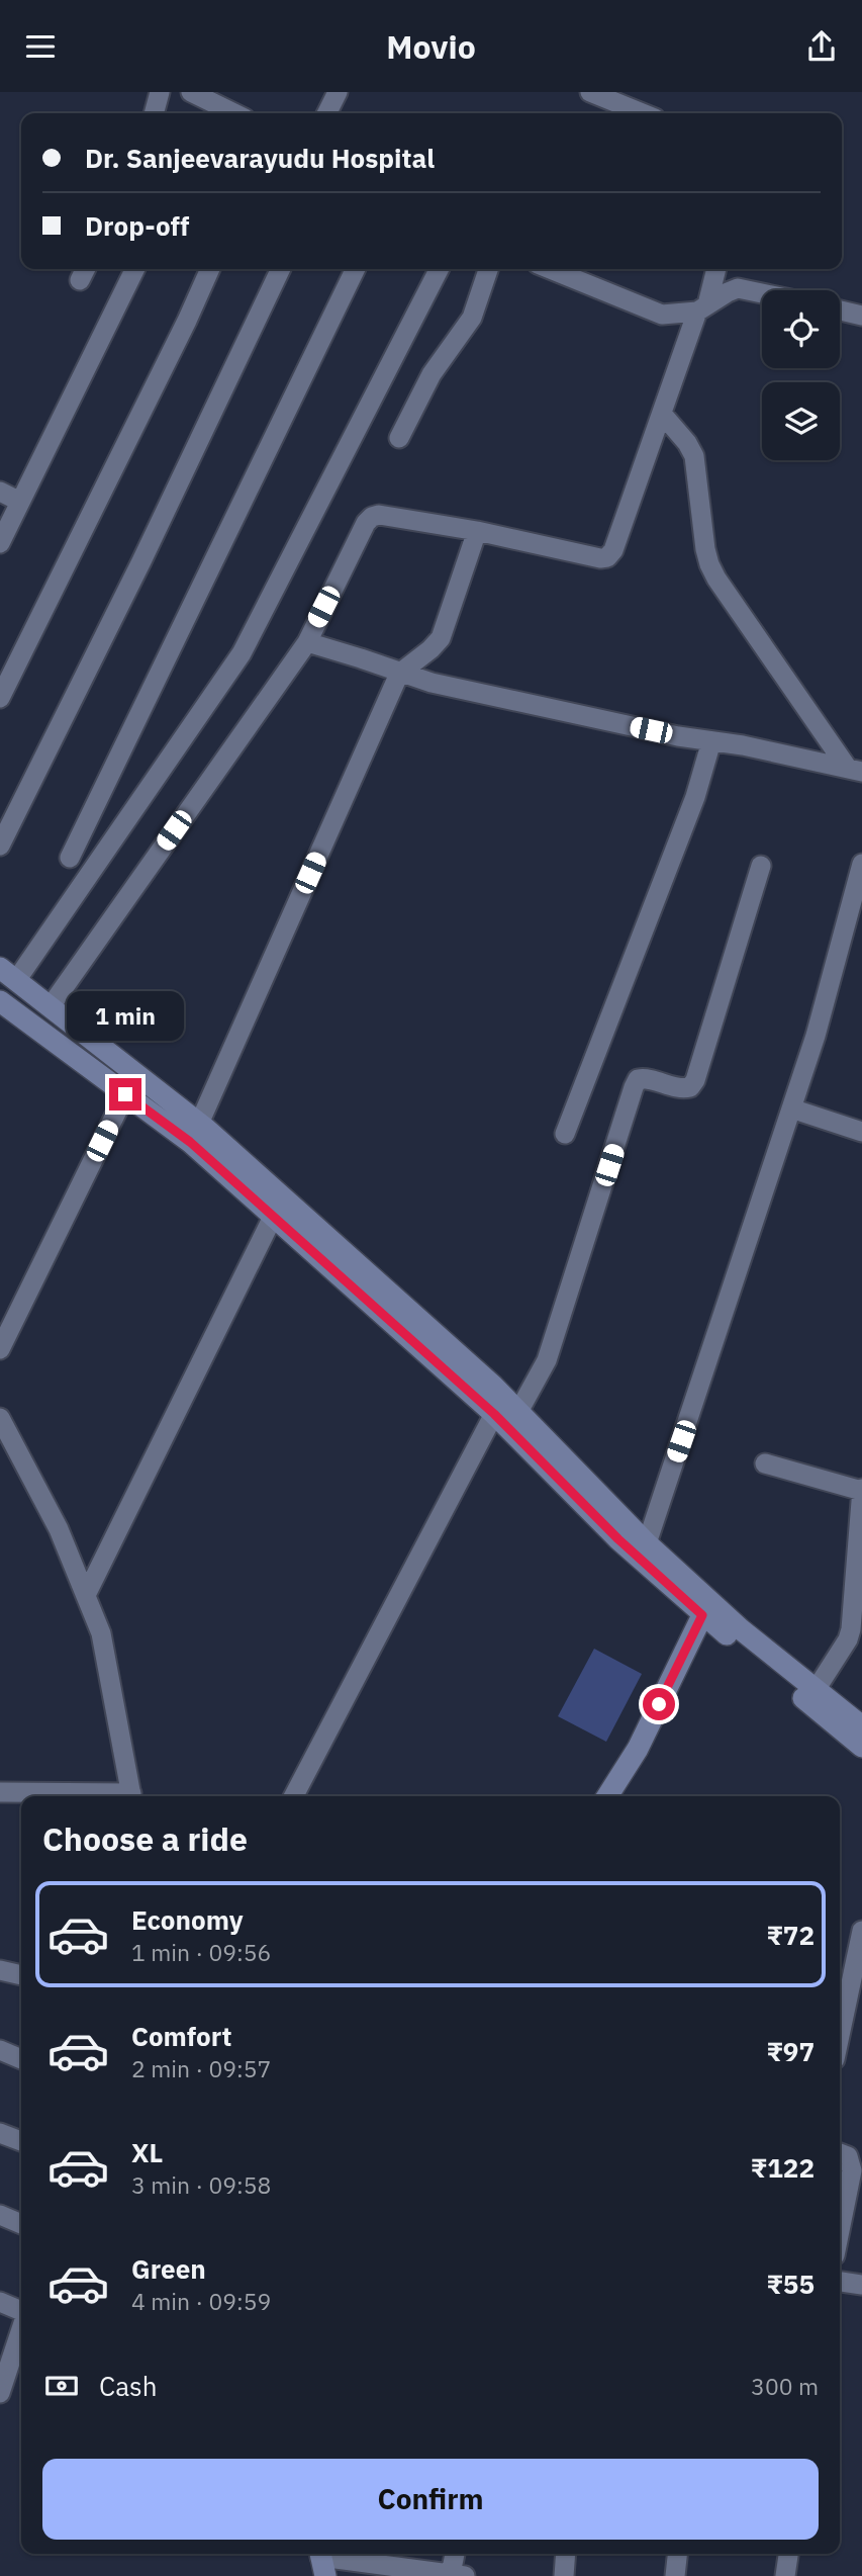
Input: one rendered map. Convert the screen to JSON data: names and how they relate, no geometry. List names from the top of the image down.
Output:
{
  "page": {
    "header": "Movio",
    "banner": ["Dr. Sanjeevarayudu Hospital", "Drop-off"],
    "bubble": "1 min",
    "heading": "Choose a ride",
    "list": [
      {
        "name": "Economy",
        "note": "1 min · 09:56",
        "value": "₹72"
      },
      {
        "name": "Comfort",
        "note": "2 min · 09:57",
        "value": "₹97"
      },
      {
        "name": "XL",
        "note": "3 min · 09:58",
        "value": "₹122"
      },
      {
        "name": "Green",
        "note": "4 min · 09:59",
        "value": "₹55"
      }
    ],
    "pay": ["Cash", "300 m"],
    "buttons": "Confirm"
  }
}
